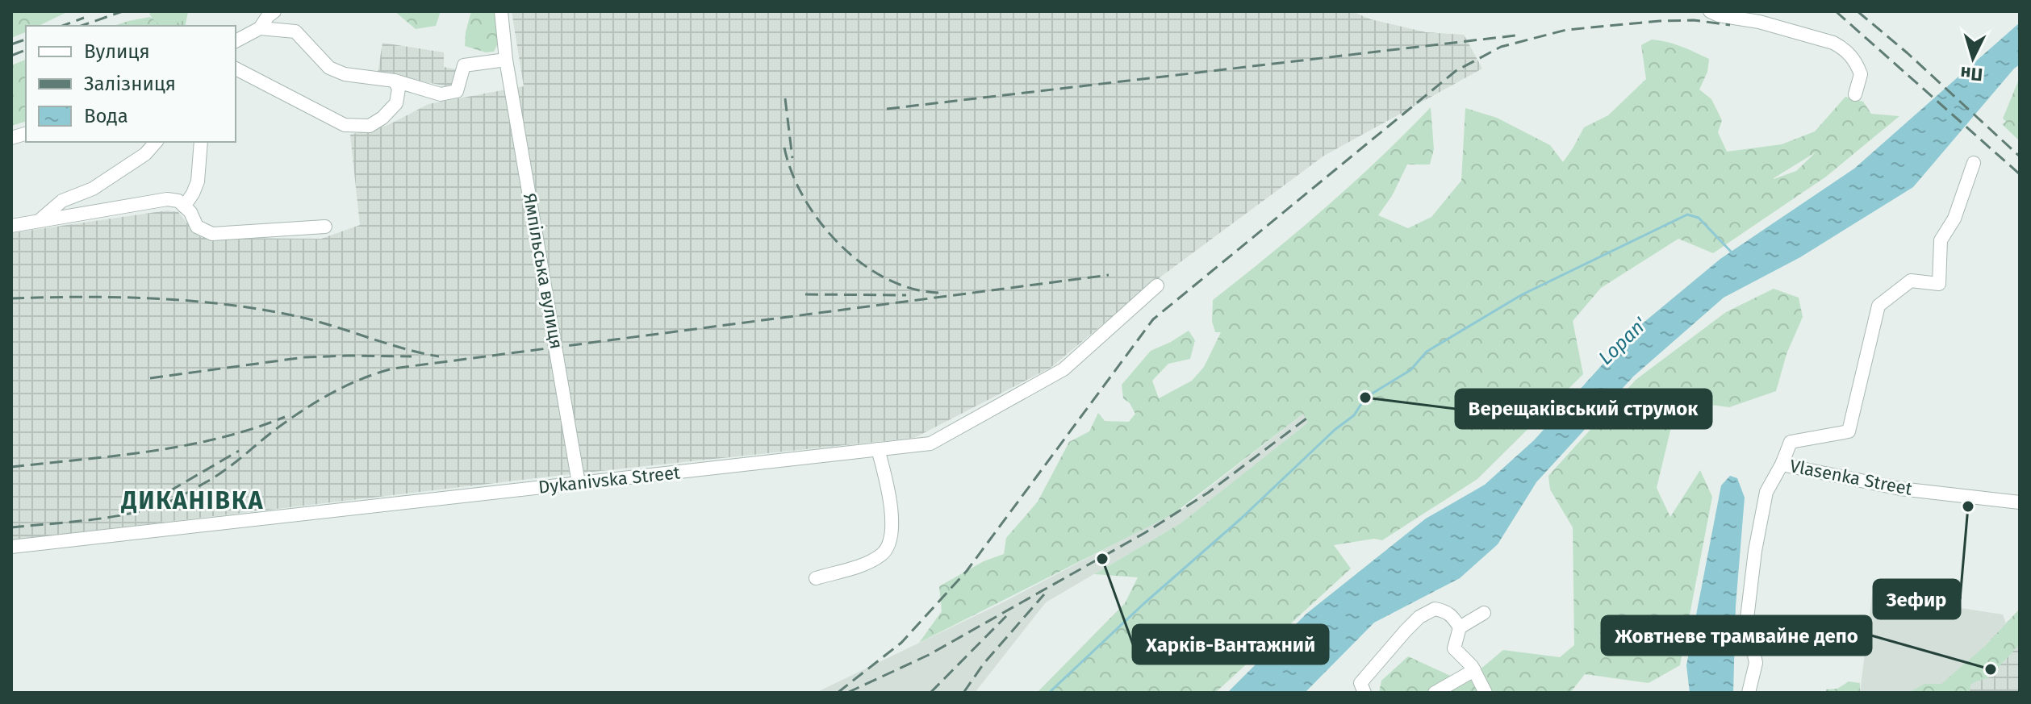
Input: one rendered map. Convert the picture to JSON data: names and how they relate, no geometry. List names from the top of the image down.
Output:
{
  "streets": {
    "street": ["Ямпільська вулиця", "Vlasenka Street", "Dykanivska Street"]
  },
  "crossings": [
    ["Ямпільська вулиця", "Dykanivska Street"]
  ],
  "districts": ["ДИКАНІВКА"],
  "water": ["Lopan'"],
  "places": [
    "Верещаківський струмок",
    "Зефир",
    "Харків-Вантажний",
    "Жовтневе трамвайне депо"
  ],
  "legend": ["Вулиця", "Залізниця", "Вода"],
  "north": "bottom"
}
